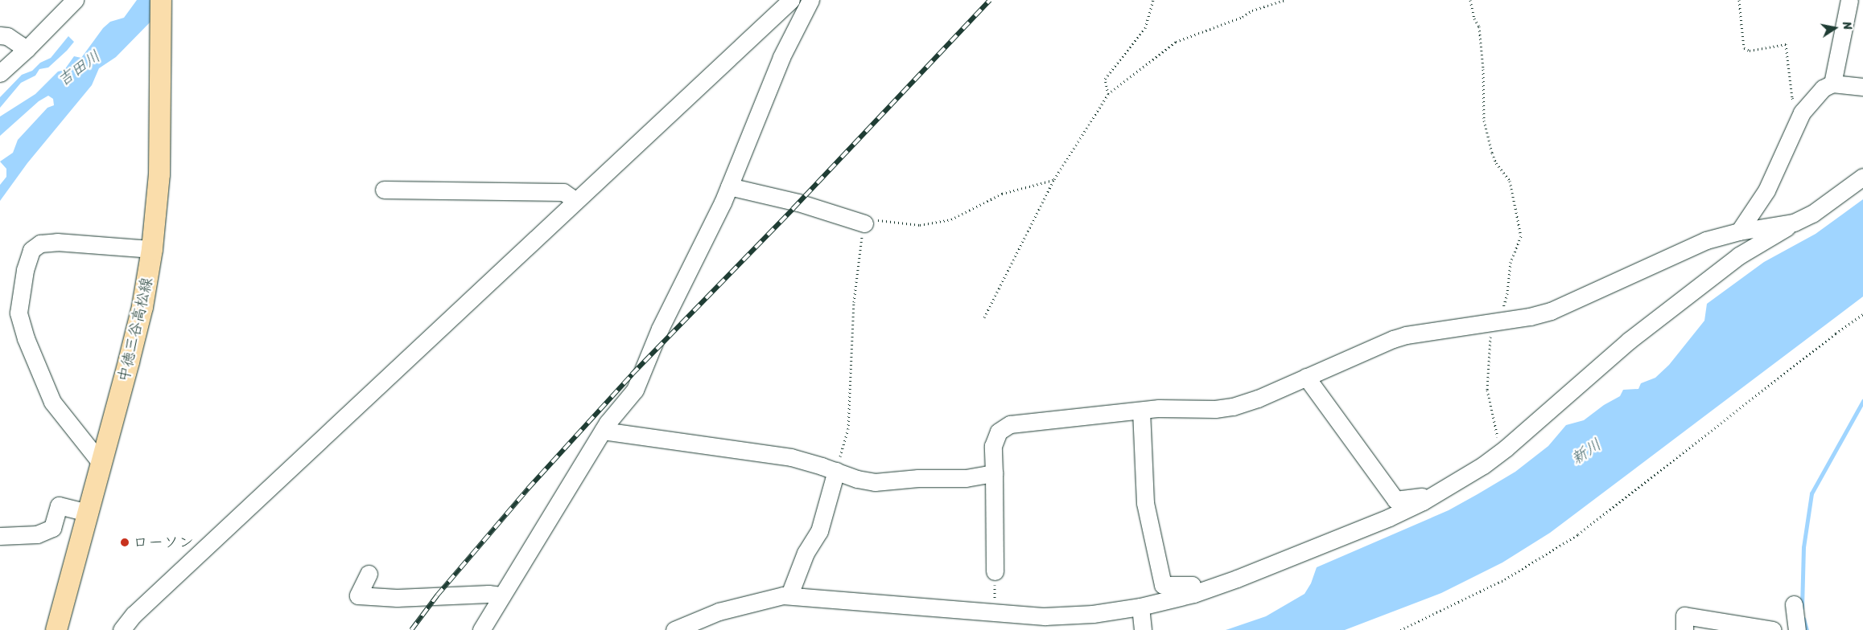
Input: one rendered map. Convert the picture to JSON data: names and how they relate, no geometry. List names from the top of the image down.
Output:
{
  "streets": {
    "main road": ["中徳三谷高松線"]
  },
  "water": ["吉田川", "新川"],
  "places": ["ローソン"],
  "north": "right"
}
